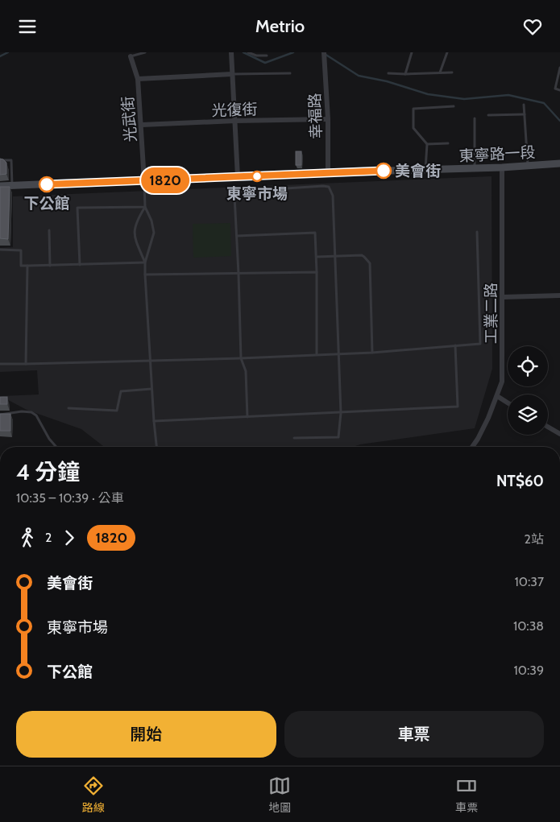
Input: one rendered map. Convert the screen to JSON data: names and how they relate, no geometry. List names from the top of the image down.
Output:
{
  "streets": {
    "main road": ["東寧路一段"],
    "street": [
      "光復街",
      "幸福路",
      "光武街",
      "工業二路"
    ]
  },
  "crossings": [
    ["光復街", "幸福路"],
    ["光復街", "光武街"],
    ["幸福路", "東寧路一段"],
    ["光武街", "東寧路一段"],
    ["東寧路一段", "工業二路"]
  ],
  "places": ["美會街", "東寧市場", "下公館"],
  "lines": ["bus line 1820"],
  "page": {
    "header": "Metrio",
    "on_map": "1820",
    "heading": ["4 分鐘", "10:35 – 10:39 · 公車", "NT$60"],
    "legs": ["2", "1820", "2站"],
    "list": [
      {
        "name": "美會街",
        "value": "10:37"
      },
      {
        "name": "東寧市場",
        "value": "10:38"
      },
      {
        "name": "下公館",
        "value": "10:39"
      }
    ],
    "buttons": ["開始", "車票"],
    "tabs": ["路線", "地圖", "車票"]
  }
}
